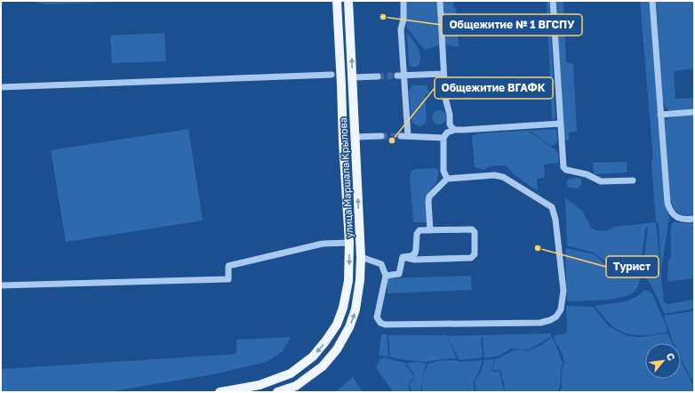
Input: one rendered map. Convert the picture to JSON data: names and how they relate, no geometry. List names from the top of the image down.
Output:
{
  "streets": {
    "main road": ["улица Маршала Крылова"]
  },
  "places": ["Общежитие № 1 ВГСПУ", "Общежитие ВГАФК", "Турист"],
  "north": "top right"
}
